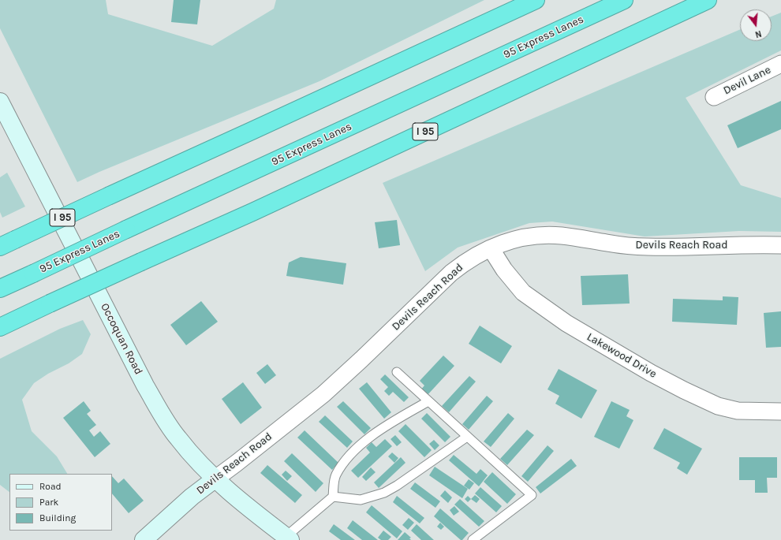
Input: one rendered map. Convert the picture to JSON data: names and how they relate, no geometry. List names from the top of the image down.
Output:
{
  "streets": {
    "highway": ["95 Express Lanes", "I 95"],
    "main road": ["Devils Reach Road", "Occoquan Road"],
    "street": ["Devil Lane", "Lakewood Drive"]
  },
  "crossings": [
    ["Devils Reach Road", "Occoquan Road"],
    ["Devils Reach Road", "Lakewood Drive"]
  ],
  "legend": ["Road", "Park", "Building"],
  "north": "bottom"
}
